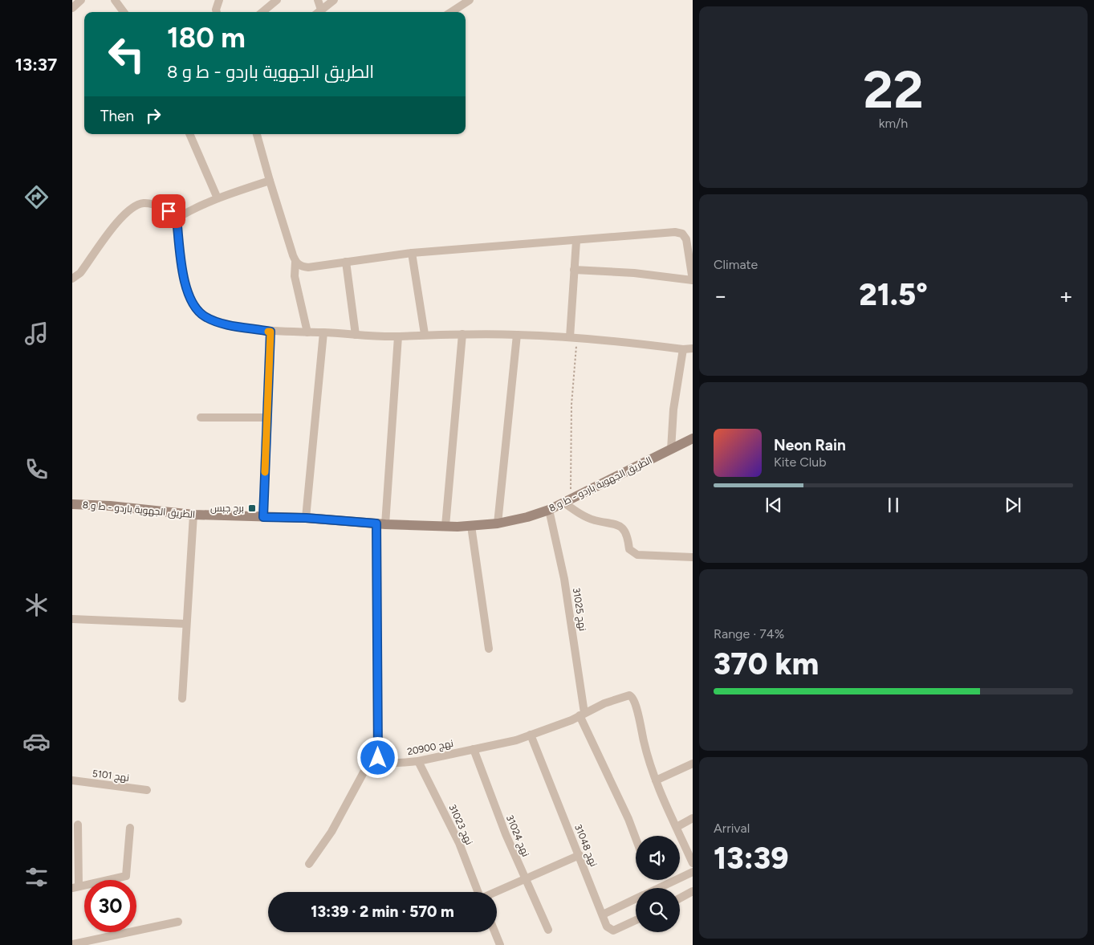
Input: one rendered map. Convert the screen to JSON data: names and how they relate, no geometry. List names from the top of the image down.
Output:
{
  "streets": {
    "main road": ["الطريق الجهوية باردو - ط و 8"],
    "street": [
      "نهج 31025",
      "نهج 20900",
      "نهج 5101",
      "نهج 31023",
      "نهج 31024",
      "نهج 31048"
    ]
  },
  "crossings": [
    ["الطريق الجهوية باردو - ط و 8", "نهج 31025"],
    ["نهج 31025", "نهج 20900"],
    ["نهج 20900", "نهج 31023"],
    ["نهج 20900", "نهج 31024"],
    ["نهج 20900", "نهج 31048"]
  ],
  "places": {
    "transit": ["برج جبس"]
  },
  "page": {
    "tabs": "13:37",
    "tile": [
      ["22", "km/h"],
      "Climate",
      ["Range · 74%", "370 km"],
      ["Arrival", "13:39"]
    ],
    "turn": ["180 m", "الطريق الجهوية باردو - ط و 8"],
    "then": "Then",
    "heat": ["−", "21.5°", "+"],
    "song": ["Neon Rain", "Kite Club"],
    "limit": "30",
    "trip": "13:39 · 2 min · 570 m"
  }
}
